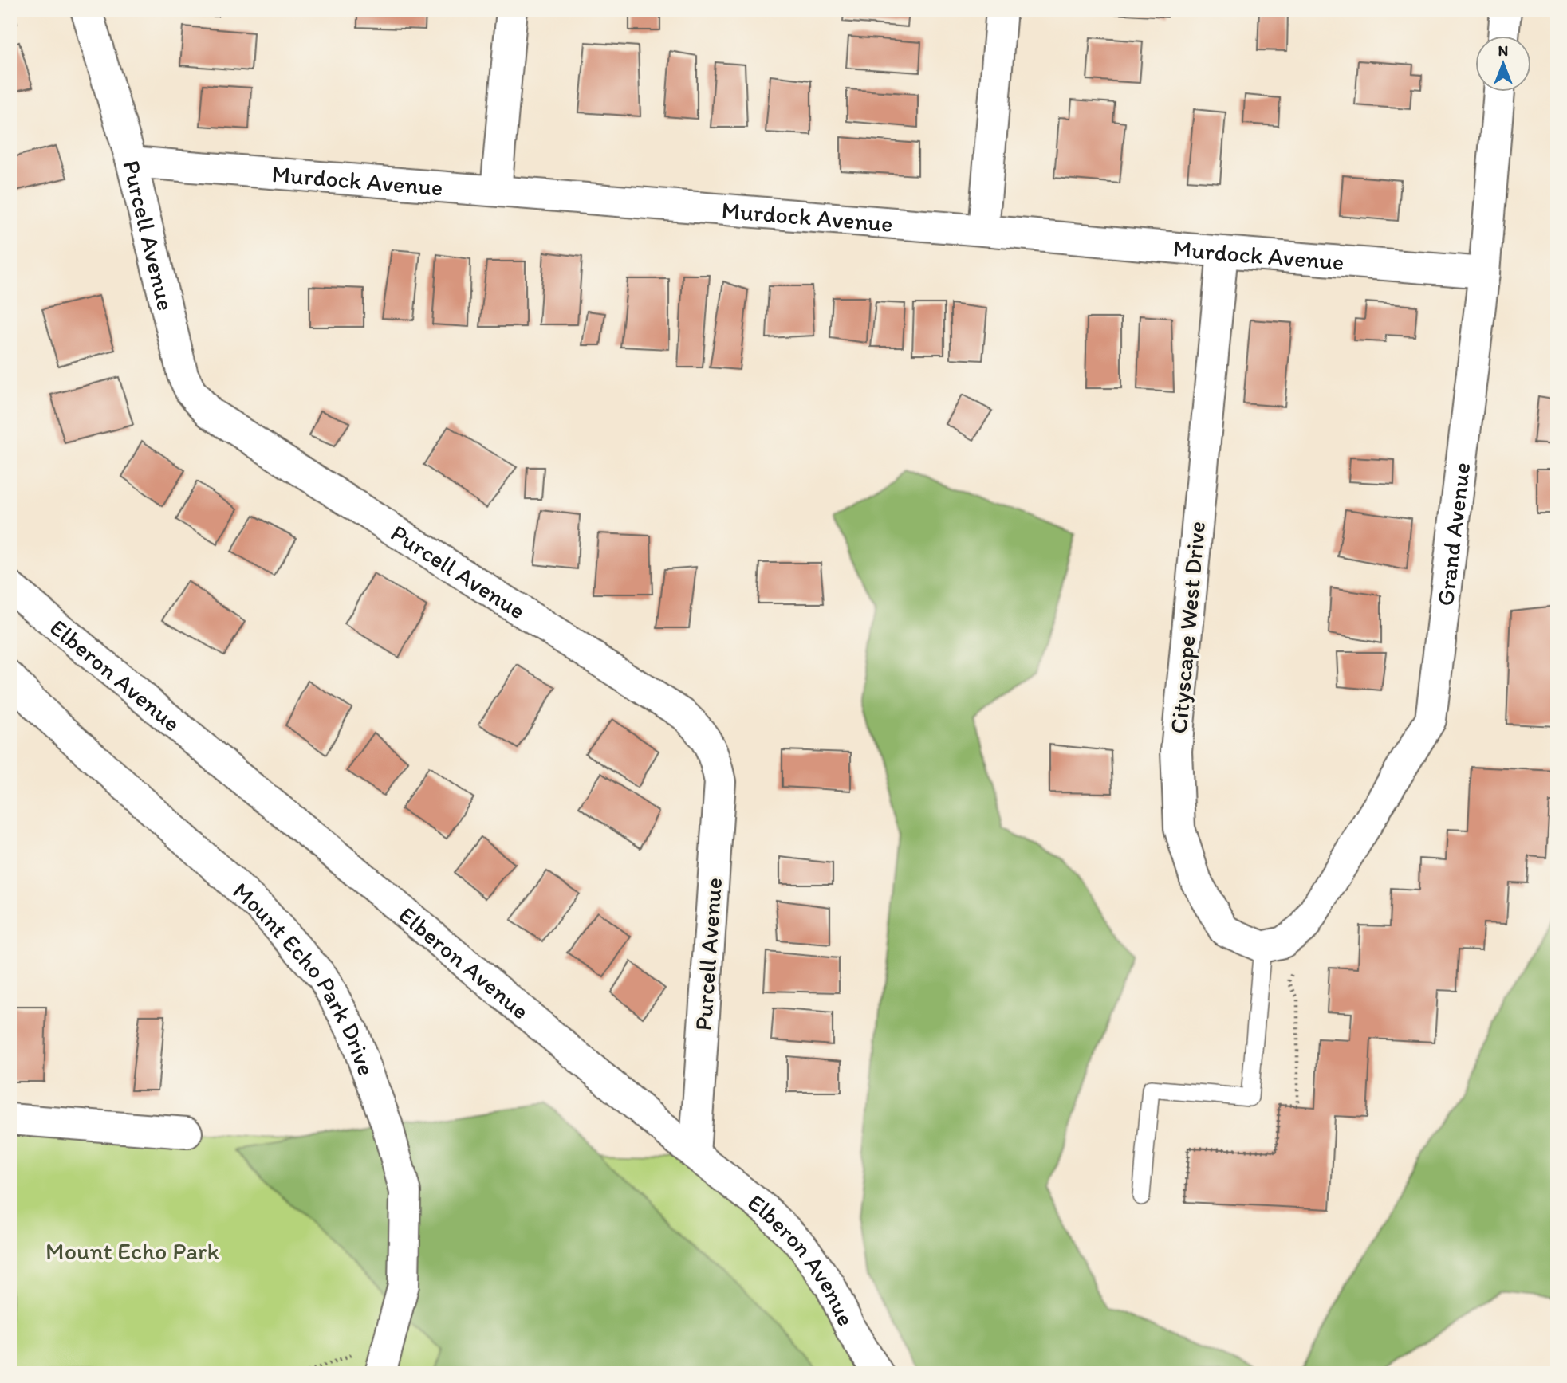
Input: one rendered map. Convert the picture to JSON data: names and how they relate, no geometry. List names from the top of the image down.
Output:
{
  "streets": {
    "street": [
      "Murdock Avenue",
      "Purcell Avenue",
      "Grand Avenue",
      "Cityscape West Drive",
      "Elberon Avenue",
      "Mount Echo Park Drive"
    ]
  },
  "crossings": [
    ["Murdock Avenue", "Purcell Avenue"],
    ["Murdock Avenue", "Grand Avenue"],
    ["Murdock Avenue", "Cityscape West Drive"],
    ["Purcell Avenue", "Elberon Avenue"],
    ["Grand Avenue", "Cityscape West Drive"]
  ],
  "parks": ["Mount Echo Park"],
  "north": "top"
}
